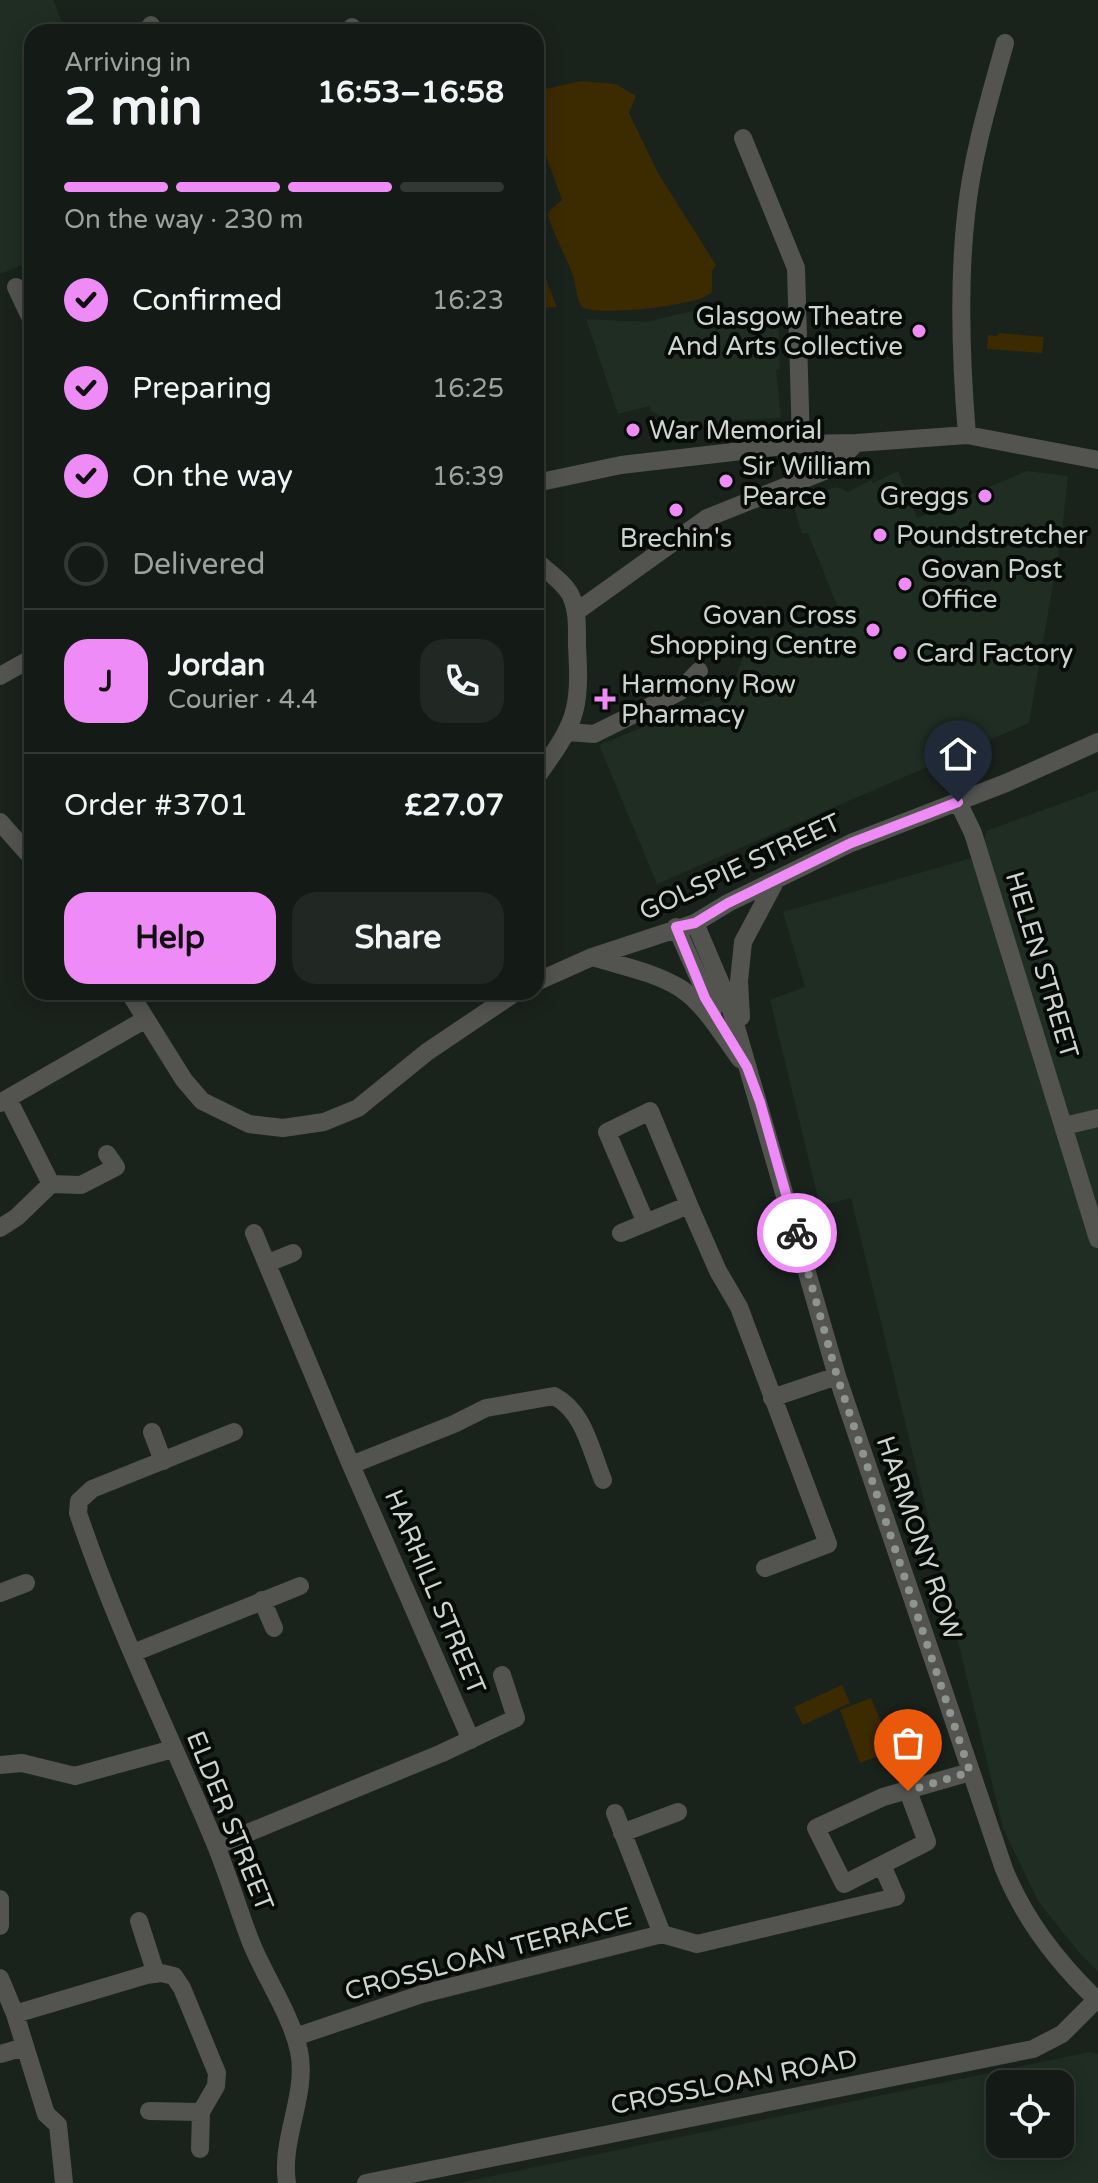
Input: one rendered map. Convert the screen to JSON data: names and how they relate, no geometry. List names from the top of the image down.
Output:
{
  "streets": {
    "street": [
      "GOLSPIE STREET",
      "HELEN STREET",
      "HARMONY ROW",
      "HARHILL STREET",
      "ELDER STREET",
      "CROSSLOAN TERRACE",
      "CROSSLOAN ROAD"
    ]
  },
  "crossings": [
    ["GOLSPIE STREET", "HELEN STREET"],
    ["GOLSPIE STREET", "HARMONY ROW"],
    ["HARMONY ROW", "CROSSLOAN ROAD"],
    ["HARHILL STREET", "ELDER STREET"],
    ["ELDER STREET", "CROSSLOAN TERRACE"]
  ],
  "places": {
    "other": [
      "Glasgow Theatre And Arts Collective",
      "War Memorial",
      "Sir William Pearce",
      "Greggs",
      "Brechin's",
      "Poundstretcher",
      "Govan Post Office",
      "Govan Cross Shopping Centre",
      "Card Factory"
    ],
    "health": ["Harmony Row Pharmacy"]
  },
  "page": {
    "heading": ["2 min", "Arriving in", "16:53–16:58"],
    "panel": [
      "Jordan",
      "Courier · 4.4",
      "Order #3701",
      "£27.07"
    ],
    "bar": "On the way · 230 m",
    "list": [
      ["Confirmed", "16:23"],
      ["Preparing", "16:25"],
      ["On the way", "16:39"],
      "Delivered"
    ],
    "round": "J",
    "buttons": ["Help", "Share"]
  }
}
